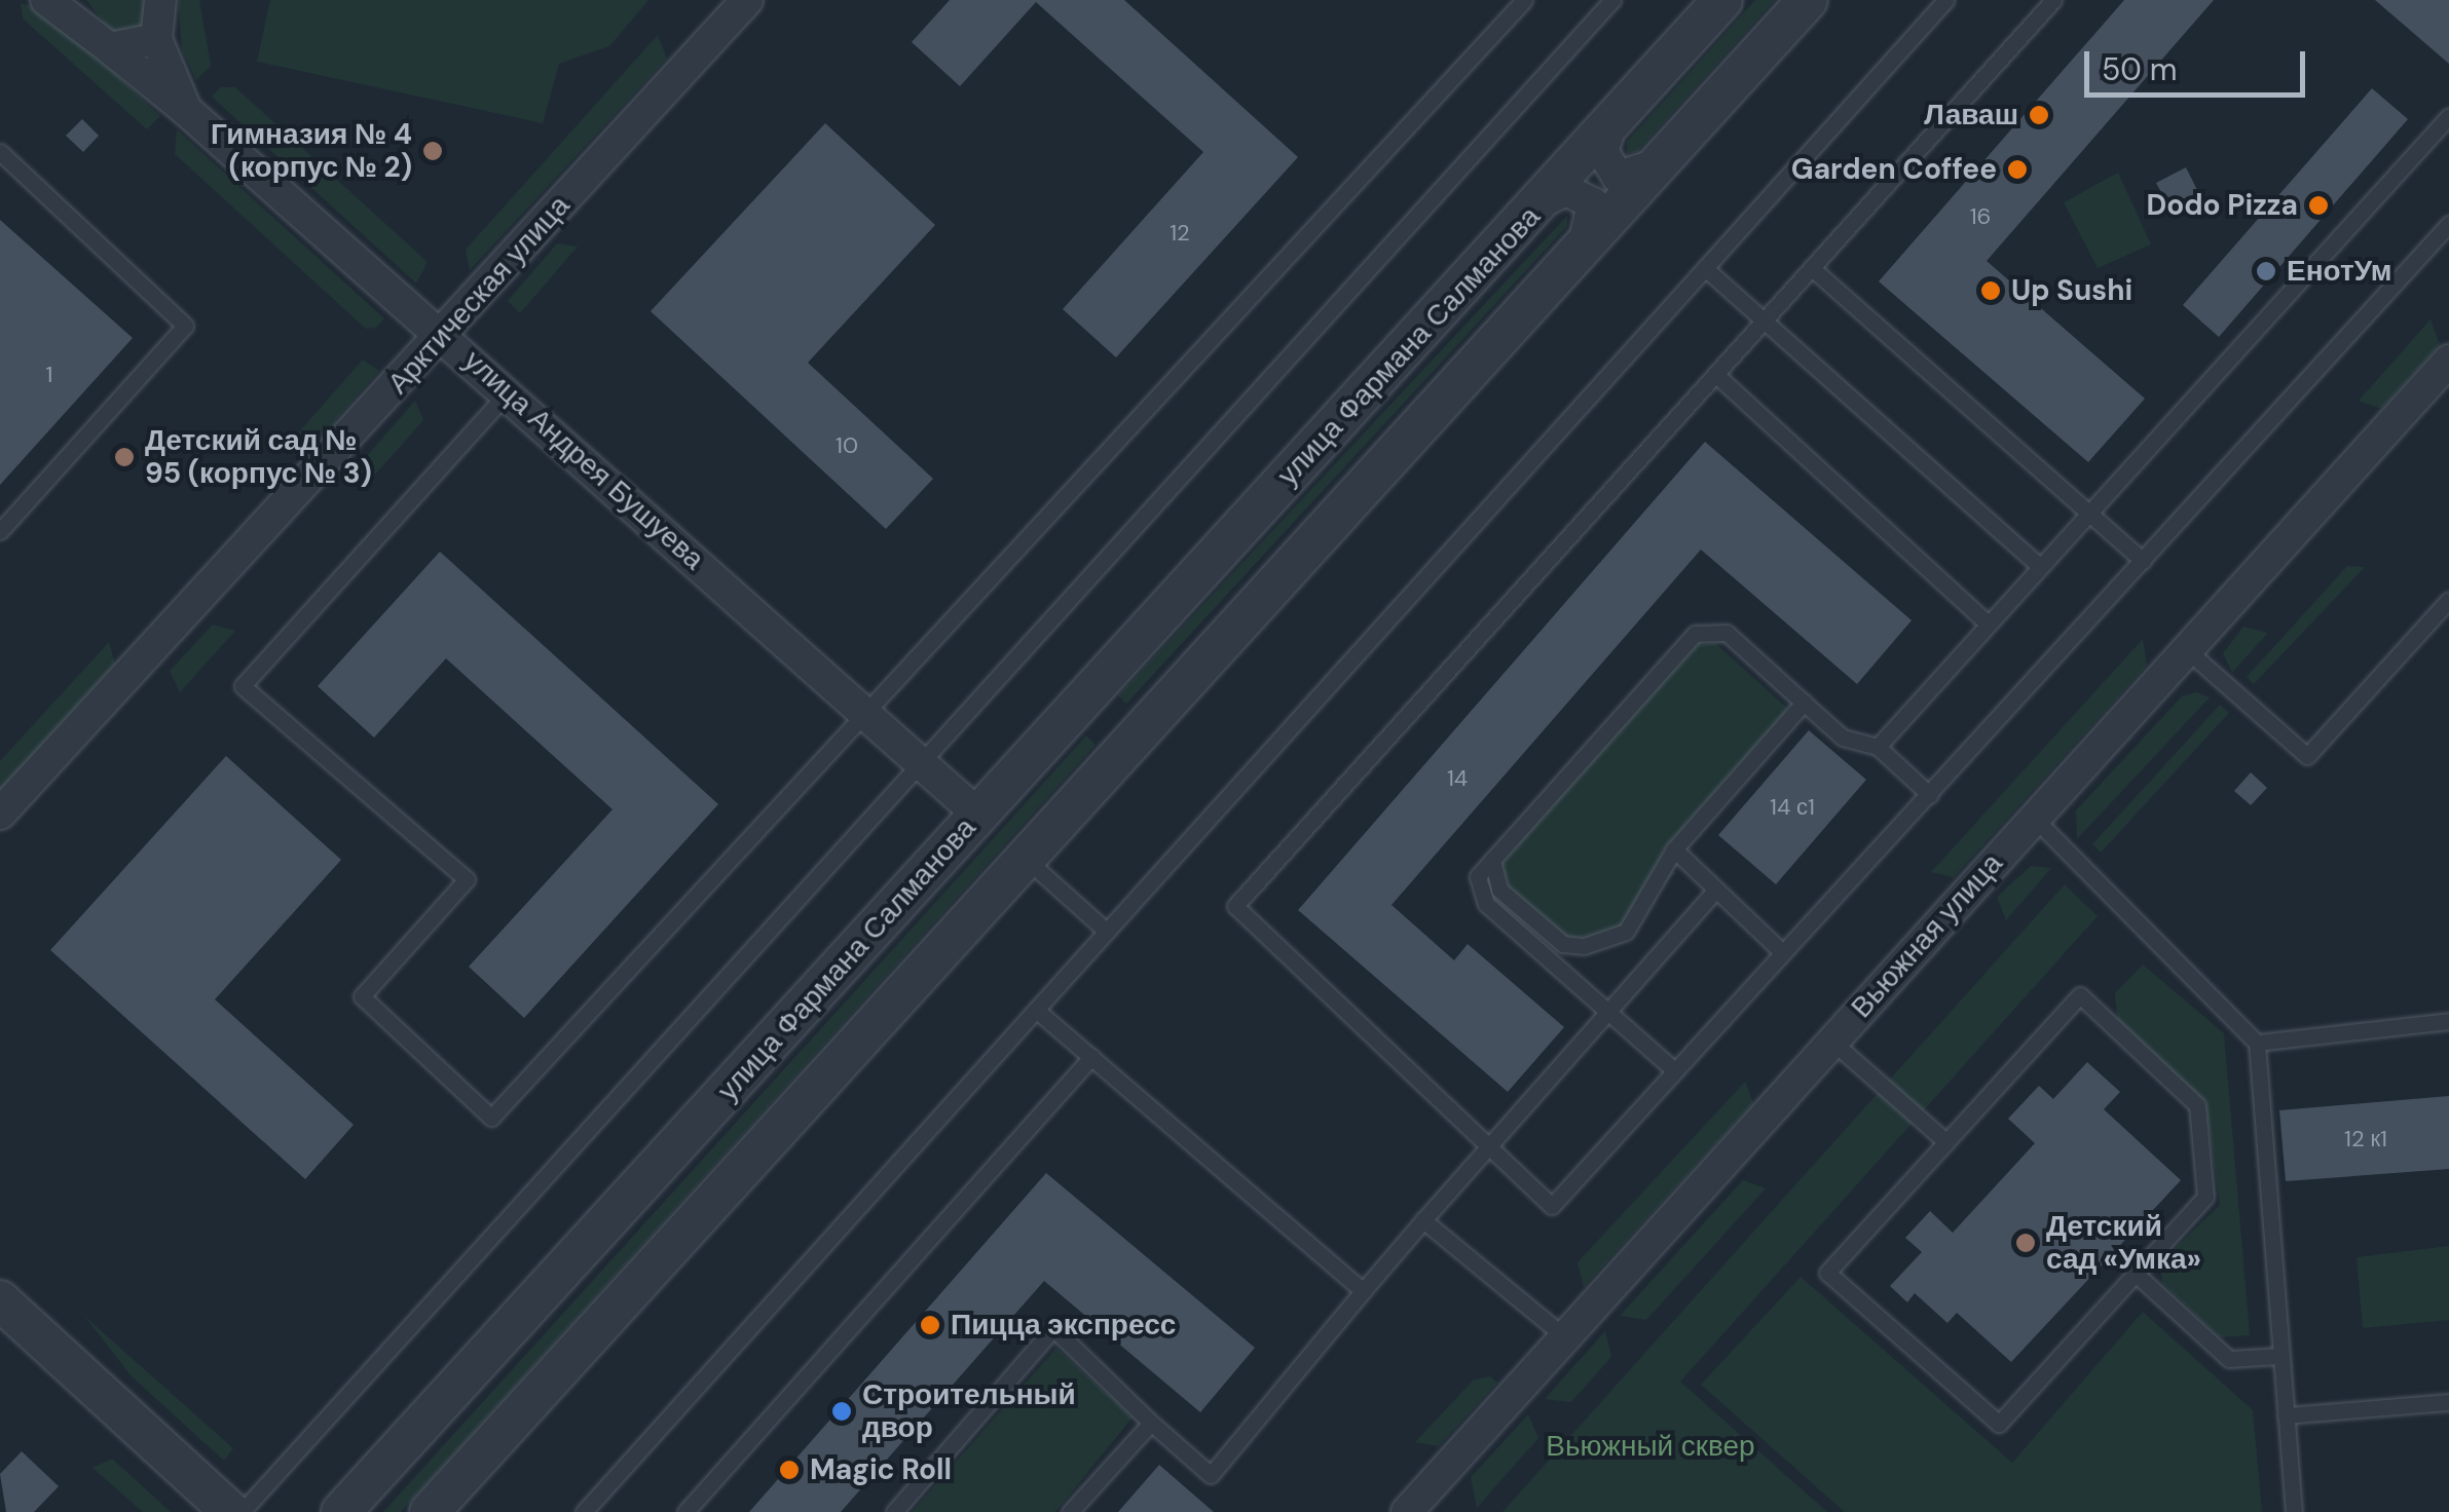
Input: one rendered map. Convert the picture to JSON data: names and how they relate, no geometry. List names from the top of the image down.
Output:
{
  "streets": {
    "street": [
      "Арктическая улица",
      "улица Фармана Салманова",
      "улица Андрея Бушуева",
      "Вьюжная улица"
    ]
  },
  "crossings": [
    ["Арктическая улица", "улица Андрея Бушуева"],
    ["улица Фармана Салманова", "улица Андрея Бушуева"]
  ],
  "parks": ["Вьюжный сквер"],
  "places": [
    "Лаваш",
    "Гимназия № 4 (корпус № 2)",
    "Garden Coffee",
    "Dodo Pizza",
    "ЕнотУм",
    "Up Sushi",
    "Детский сад № 95 (корпус № 3)",
    "Детский сад «Умка»",
    "Пицца экспресс",
    "Строительный двор",
    "Magic Roll"
  ],
  "house_numbers": [
    "16",
    "12",
    "1",
    "10",
    "14",
    "14 с1",
    "12 к1"
  ],
  "scale_bar": "50 m"
}
